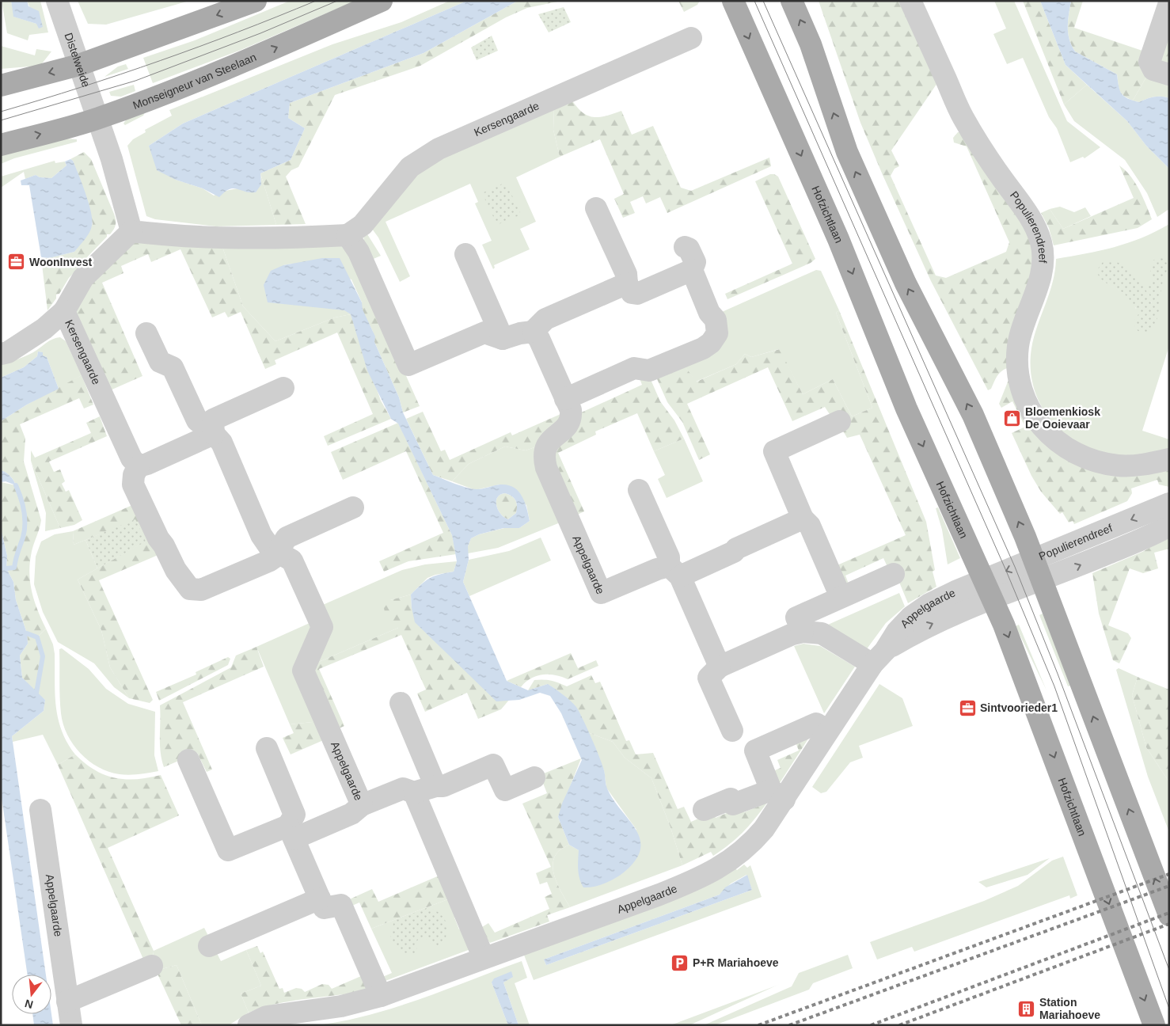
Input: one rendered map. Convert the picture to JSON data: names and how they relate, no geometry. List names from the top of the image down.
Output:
{
  "streets": {
    "main road": ["Monseigneur van Steelaan", "Hofzichtlaan"],
    "street": [
      "Distelweide",
      "Kersengaarde",
      "Populierendreef",
      "Appelgaarde"
    ]
  },
  "crossings": [
    ["Distelweide", "Monseigneur van Steelaan"],
    ["Hofzichtlaan", "Populierendreef"],
    ["Hofzichtlaan", "Appelgaarde"],
    ["Populierendreef", "Appelgaarde"]
  ],
  "places": {
    "office": ["WoonInvest", "Sintvoorieder1"],
    "shop": ["Bloemenkiosk De Ooievaar"],
    "parking": ["P+R Mariahoeve"],
    "building": ["Station Mariahoeve"]
  },
  "north": "bottom"
}
